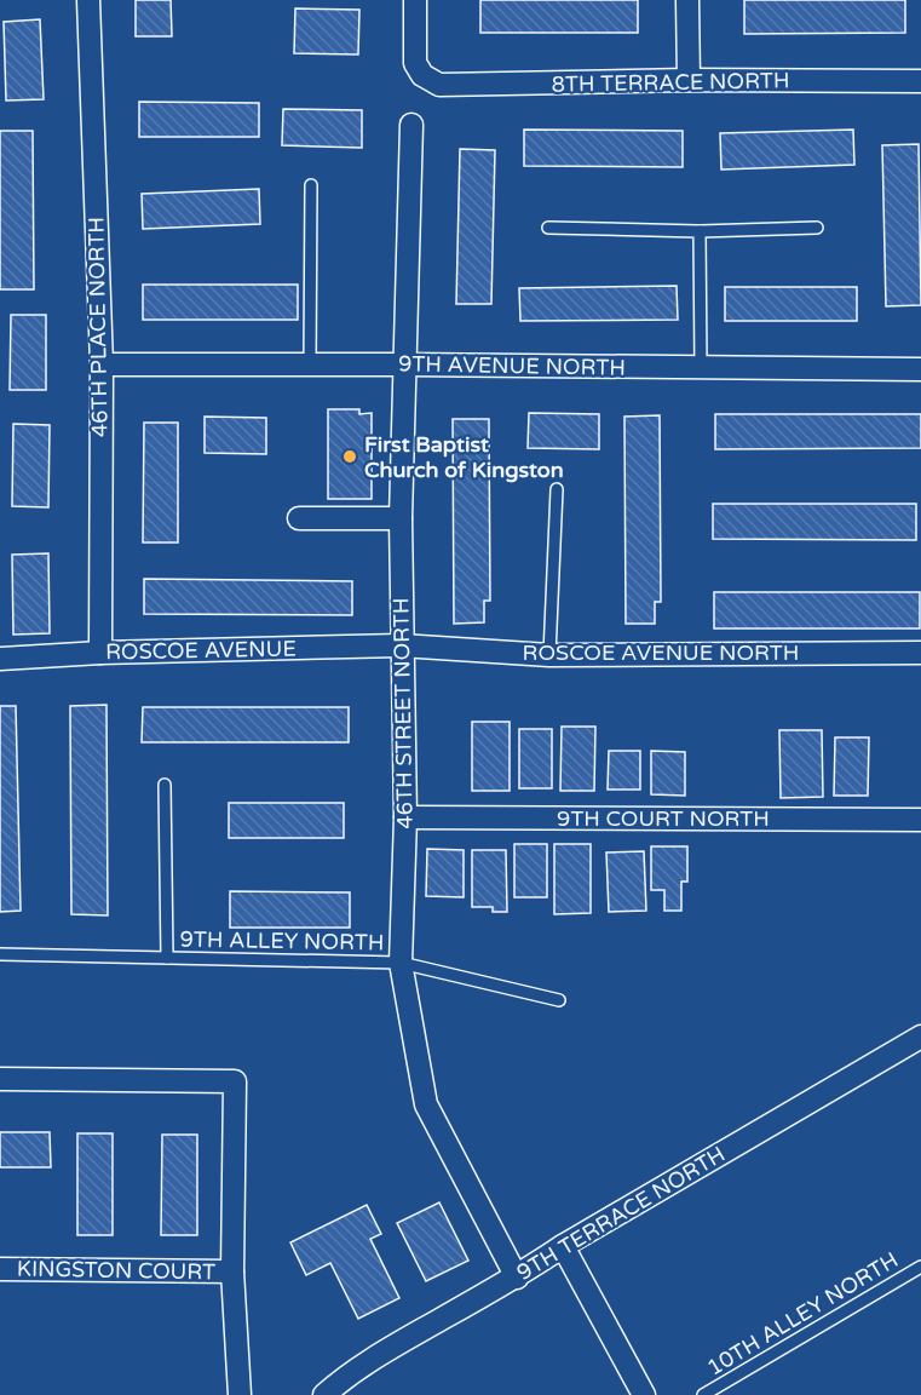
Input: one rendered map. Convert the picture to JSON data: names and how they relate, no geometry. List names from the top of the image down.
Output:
{
  "streets": {
    "street": [
      "8TH TERRACE NORTH",
      "46TH PLACE NORTH",
      "9TH AVENUE NORTH",
      "ROSCOE AVENUE",
      "ROSCOE AVENUE NORTH",
      "46TH STREET NORTH",
      "9TH COURT NORTH",
      "9TH TERRACE NORTH",
      "KINGSTON COURT"
    ],
    "lane": ["9TH ALLEY NORTH", "10TH ALLEY NORTH"]
  },
  "crossings": [
    ["46TH PLACE NORTH", "9TH AVENUE NORTH"],
    ["46TH PLACE NORTH", "ROSCOE AVENUE"],
    ["9TH AVENUE NORTH", "46TH STREET NORTH"],
    ["ROSCOE AVENUE", "ROSCOE AVENUE NORTH"],
    ["ROSCOE AVENUE", "46TH STREET NORTH"],
    ["ROSCOE AVENUE NORTH", "46TH STREET NORTH"],
    ["46TH STREET NORTH", "9TH COURT NORTH"],
    ["46TH STREET NORTH", "9TH ALLEY NORTH"],
    ["46TH STREET NORTH", "9TH TERRACE NORTH"]
  ],
  "places": ["First Baptist Church of Kingston"]
}
